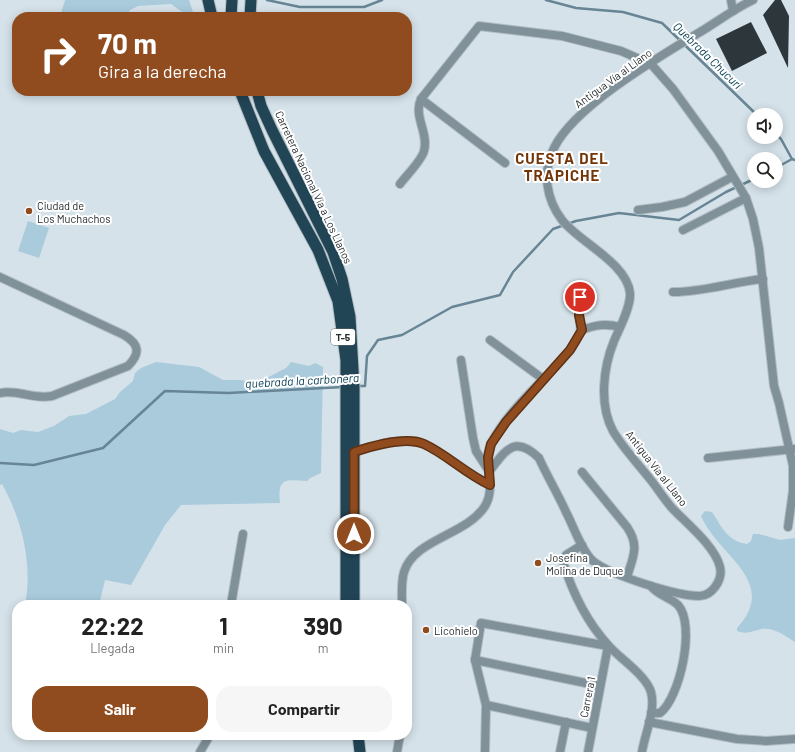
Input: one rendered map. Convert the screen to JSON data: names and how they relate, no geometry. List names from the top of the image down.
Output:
{
  "streets": {
    "highway": ["Carretera Nacional Vía a Los Llanos", "T-5"],
    "street": ["Antigua Vía al Llano", "Carrera 1"]
  },
  "districts": ["CUESTA DEL TRAPICHE"],
  "water": ["Quebrada Chucurí", "quebrada la carbonera"],
  "places": ["Ciudad de Los Muchachos", "Josefina Molina de Duque", "Licohielo"],
  "page": {
    "turn": ["70 m", "Gira a la derecha"],
    "eta": [
      "22:22",
      "Llegada",
      "1",
      "min",
      "390",
      "m"
    ],
    "buttons": ["Salir", "Compartir"]
  }
}
